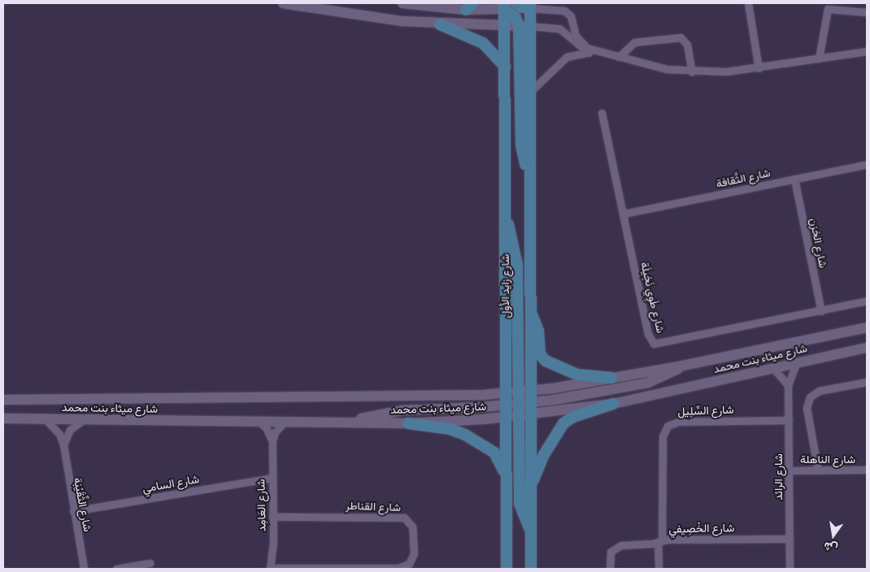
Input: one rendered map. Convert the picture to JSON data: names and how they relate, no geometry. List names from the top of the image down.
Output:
{
  "streets": {
    "main road": ["شارع زايد الأول", "شارع ميثاء بنت محمد"],
    "street": [
      "شارع الثَّقافة",
      "شارع الخزن",
      "شارع طَوِي نَخِيلَة",
      "شارع السِّلِيل",
      "شارع الناهلة",
      "شارع الرائد",
      "شارع السامي",
      "شارع الثِّقَيْبَة",
      "شارع العَامِد",
      "شارع القناطر",
      "شارع الخْصِيفي"
    ]
  },
  "crossings": [
    ["شارع الثَّقافة", "شارع الخزن"],
    ["شارع الثَّقافة", "شارع طَوِي نَخِيلَة"],
    ["شارع الخزن", "شارع طَوِي نَخِيلَة"],
    ["شارع زايد الأول", "شارع ميثاء بنت محمد"],
    ["شارع ميثاء بنت محمد", "شارع الرائد"],
    ["شارع ميثاء بنت محمد", "شارع الثِّقَيْبَة"],
    ["شارع ميثاء بنت محمد", "شارع العَامِد"],
    ["شارع السِّلِيل", "شارع الرائد"],
    ["شارع السِّلِيل", "شارع الخْصِيفي"],
    ["شارع الناهلة", "شارع الرائد"],
    ["شارع الرائد", "شارع الخْصِيفي"],
    ["شارع السامي", "شارع الثِّقَيْبَة"],
    ["شارع السامي", "شارع العَامِد"],
    ["شارع العَامِد", "شارع القناطر"]
  ],
  "north": "bottom"
}
